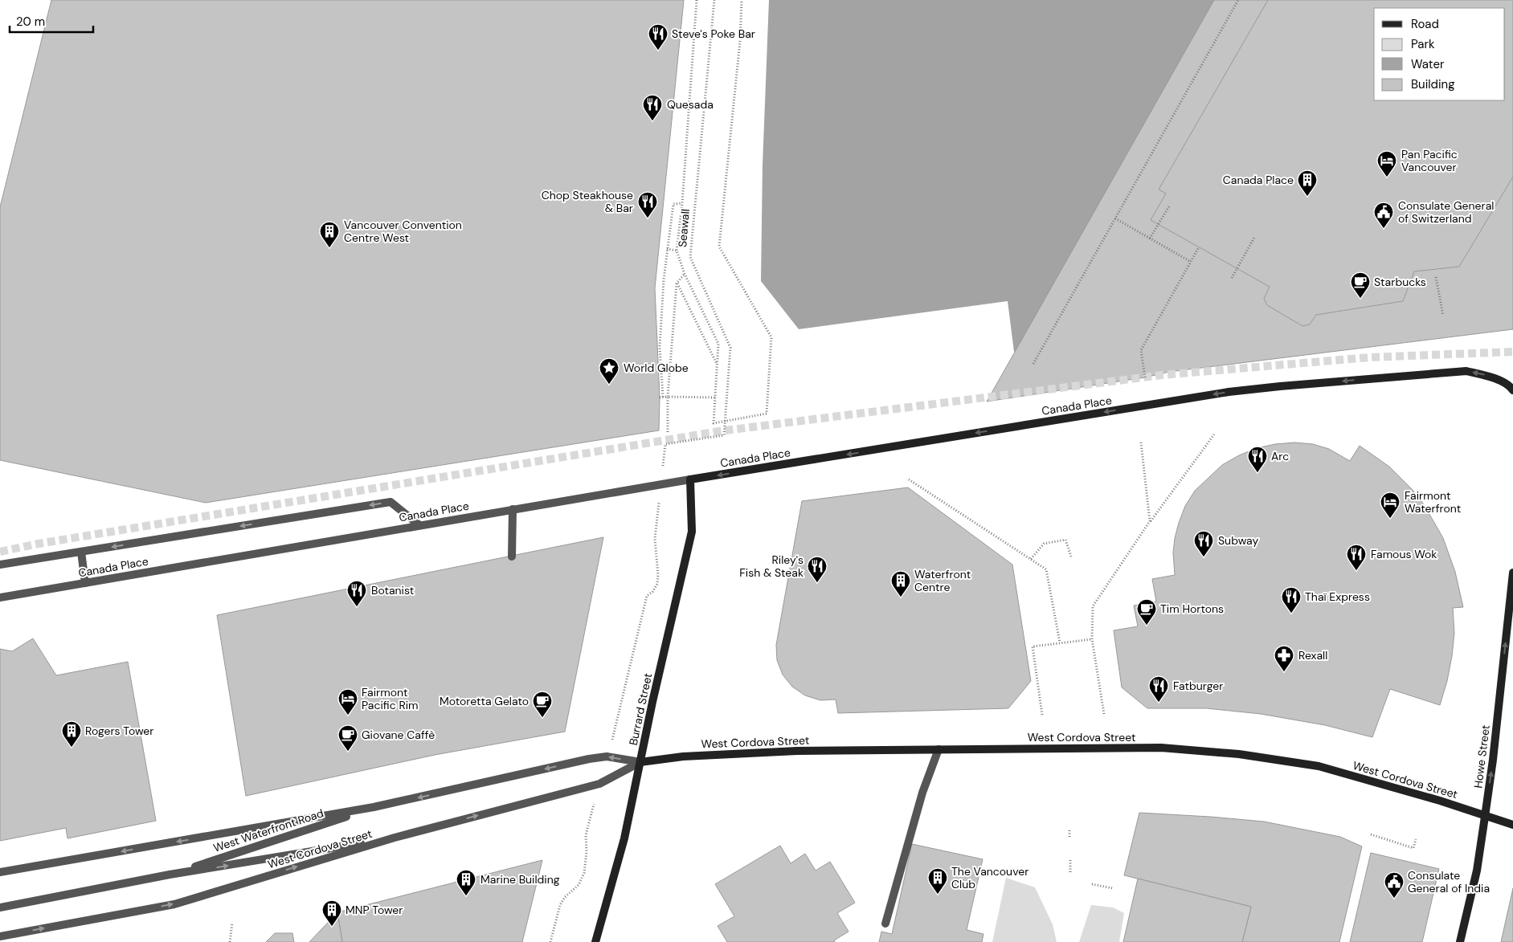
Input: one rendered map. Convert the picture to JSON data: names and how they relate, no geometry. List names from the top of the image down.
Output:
{
  "streets": {
    "street": [
      "Canada Place",
      "Burrard Street",
      "West Cordova Street",
      "Howe Street",
      "West Waterfront Road"
    ],
    "path": ["Seawall"]
  },
  "crossings": [
    ["Canada Place", "Burrard Street"],
    ["Burrard Street", "West Cordova Street"],
    ["West Cordova Street", "Howe Street"],
    ["West Cordova Street", "West Waterfront Road"]
  ],
  "one_way": ["Canada Place", "Howe Street"],
  "places": {
    "restaurant": [
      "Steve's Poke Bar",
      "Quesada",
      "Chop Steakhouse & Bar",
      "Arc",
      "Subway",
      "Famous Wok",
      "Riley's Fish & Steak",
      "Botanist",
      "Thaï Express",
      "Fatburger"
    ],
    "hotel": ["Pan Pacific Vancouver", "Fairmont Waterfront", "Fairmont Pacific Rim"],
    "building": [
      "Canada Place",
      "Vancouver Convention Centre West",
      "Waterfront Centre",
      "Rogers Tower",
      "The Vancouver Club",
      "Marine Building",
      "MNP Tower"
    ],
    "public building": ["Consulate General of Switzerland", "Consulate General of India"],
    "cafe": [
      "Starbucks",
      "Tim Hortons",
      "Motoretta Gelato",
      "Giovane Caffè"
    ],
    "place": ["World Globe"],
    "pharmacy": ["Rexall"]
  },
  "legend": [
    "Road",
    "Park",
    "Water",
    "Building"
  ],
  "scale_bar": "20 m"
}
